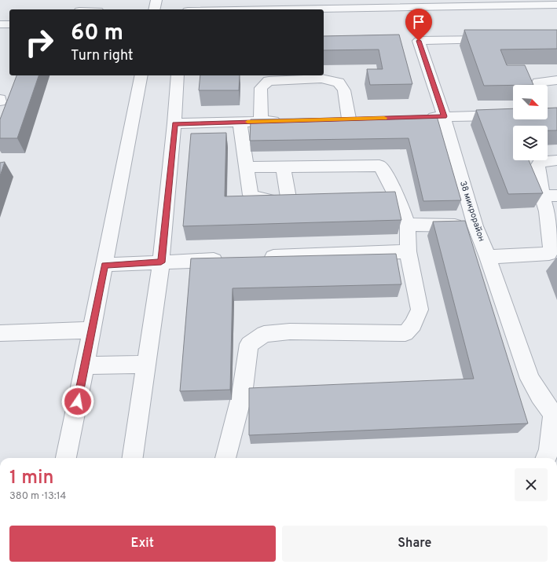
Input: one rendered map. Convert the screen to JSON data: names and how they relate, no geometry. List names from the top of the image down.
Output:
{
  "streets": {
    "street": ["38 микрорайон"]
  },
  "north": "bottom right",
  "page": {
    "turn": ["60 m", "Turn right"],
    "heading": ["1 min", "380 m · 13:14"],
    "buttons": ["Exit", "Share"]
  }
}
